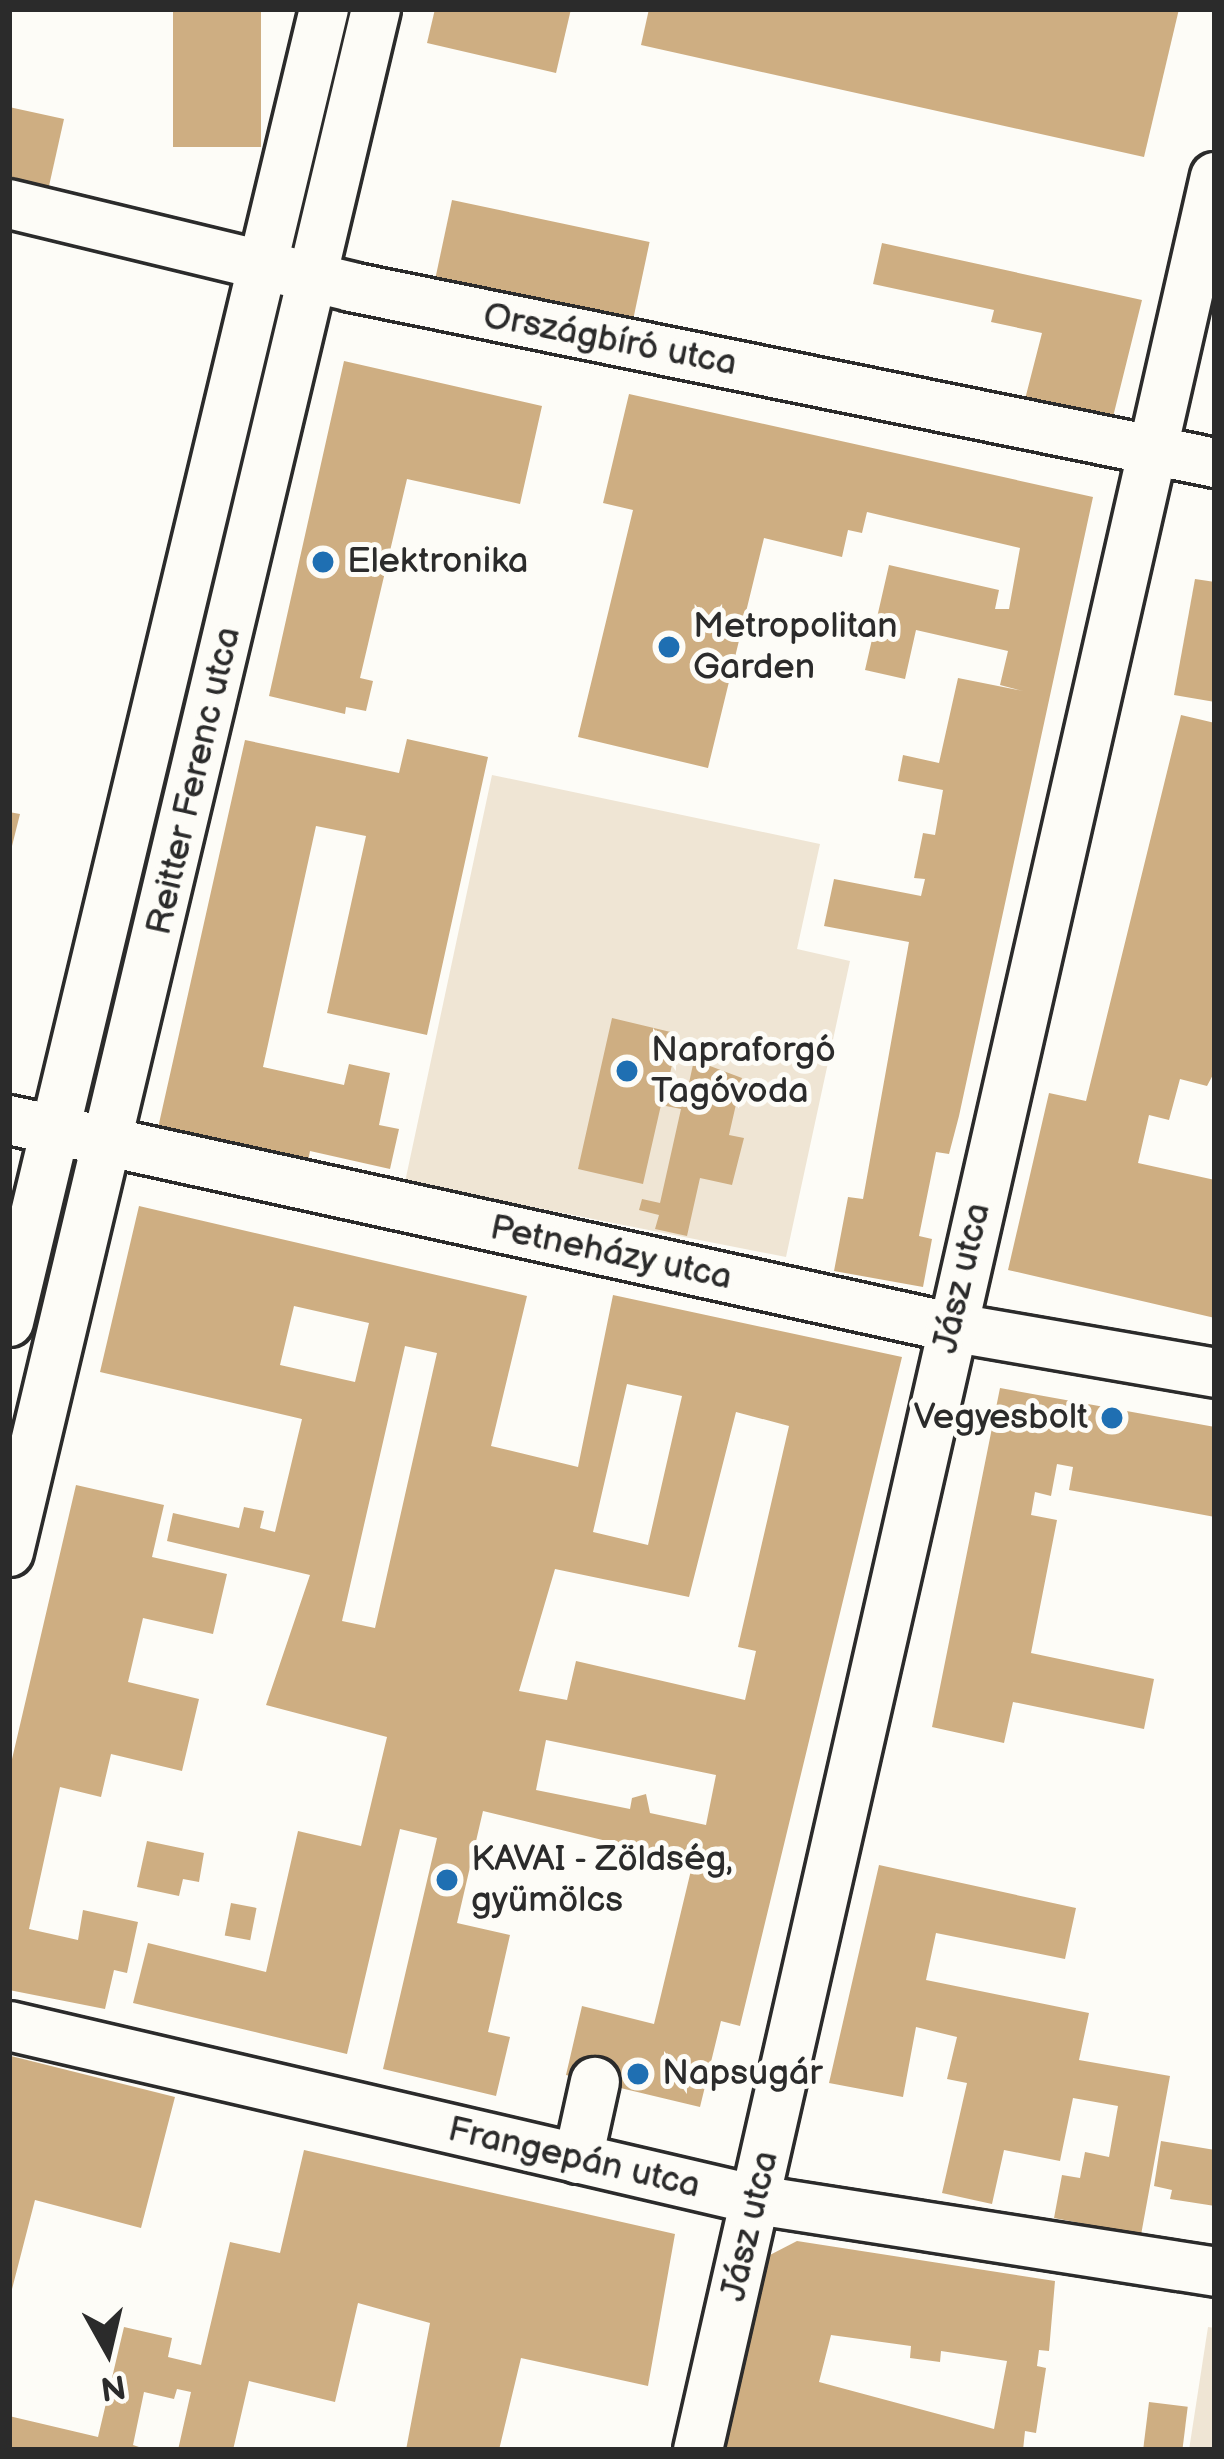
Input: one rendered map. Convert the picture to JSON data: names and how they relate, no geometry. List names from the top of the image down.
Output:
{
  "streets": {
    "street": [
      "Országbíró utca",
      "Reitter Ferenc utca",
      "Petneházy utca",
      "Jász utca",
      "Frangepán utca"
    ]
  },
  "crossings": [
    ["Országbíró utca", "Reitter Ferenc utca"],
    ["Országbíró utca", "Jász utca"],
    ["Reitter Ferenc utca", "Petneházy utca"],
    ["Petneházy utca", "Jász utca"],
    ["Jász utca", "Frangepán utca"]
  ],
  "places": [
    "Elektronika",
    "Metropolitan Garden",
    "Napraforgó Tagóvoda",
    "Vegyesbolt",
    "KAVAI - Zöldség, gyümölcs",
    "Napsugár"
  ],
  "north": "bottom"
}
